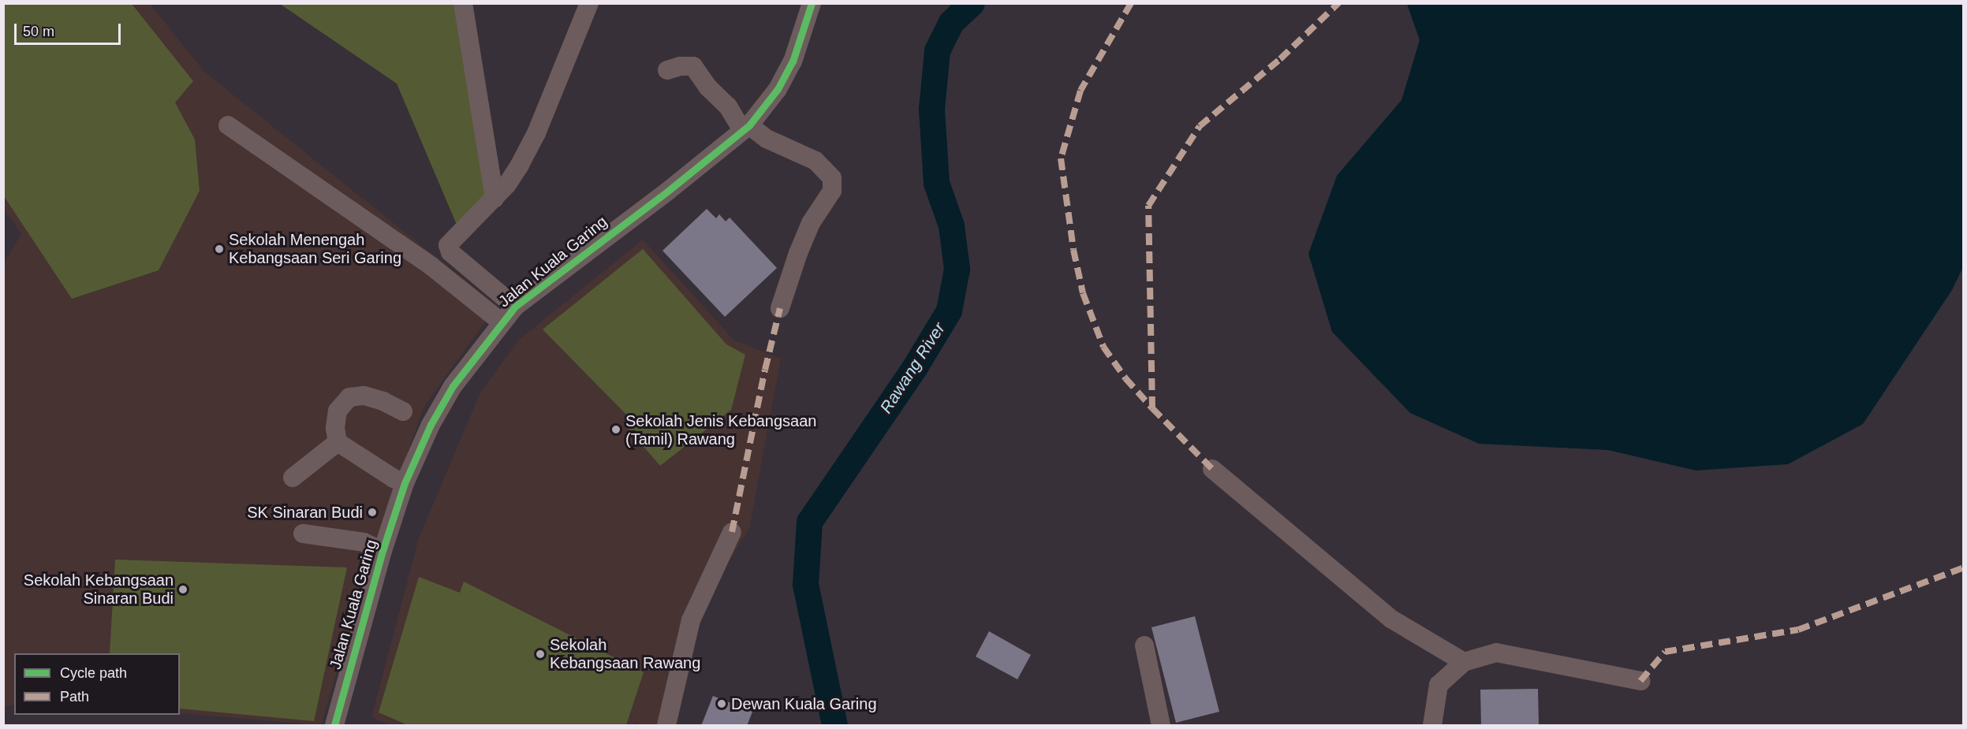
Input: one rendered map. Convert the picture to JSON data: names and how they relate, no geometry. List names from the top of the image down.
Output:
{
  "streets": {
    "street": ["Jalan Kuala Garing"]
  },
  "water": ["Rawang River"],
  "places": [
    "Sekolah Menengah Kebangsaan Seri Garing",
    "Sekolah Jenis Kebangsaan (Tamil) Rawang",
    "SK Sinaran Budi",
    "Sekolah Kebangsaan Sinaran Budi",
    "Sekolah Kebangsaan Rawang",
    "Dewan Kuala Garing"
  ],
  "legend": ["Cycle path", "Path"],
  "scale_bar": "50 m"
}
